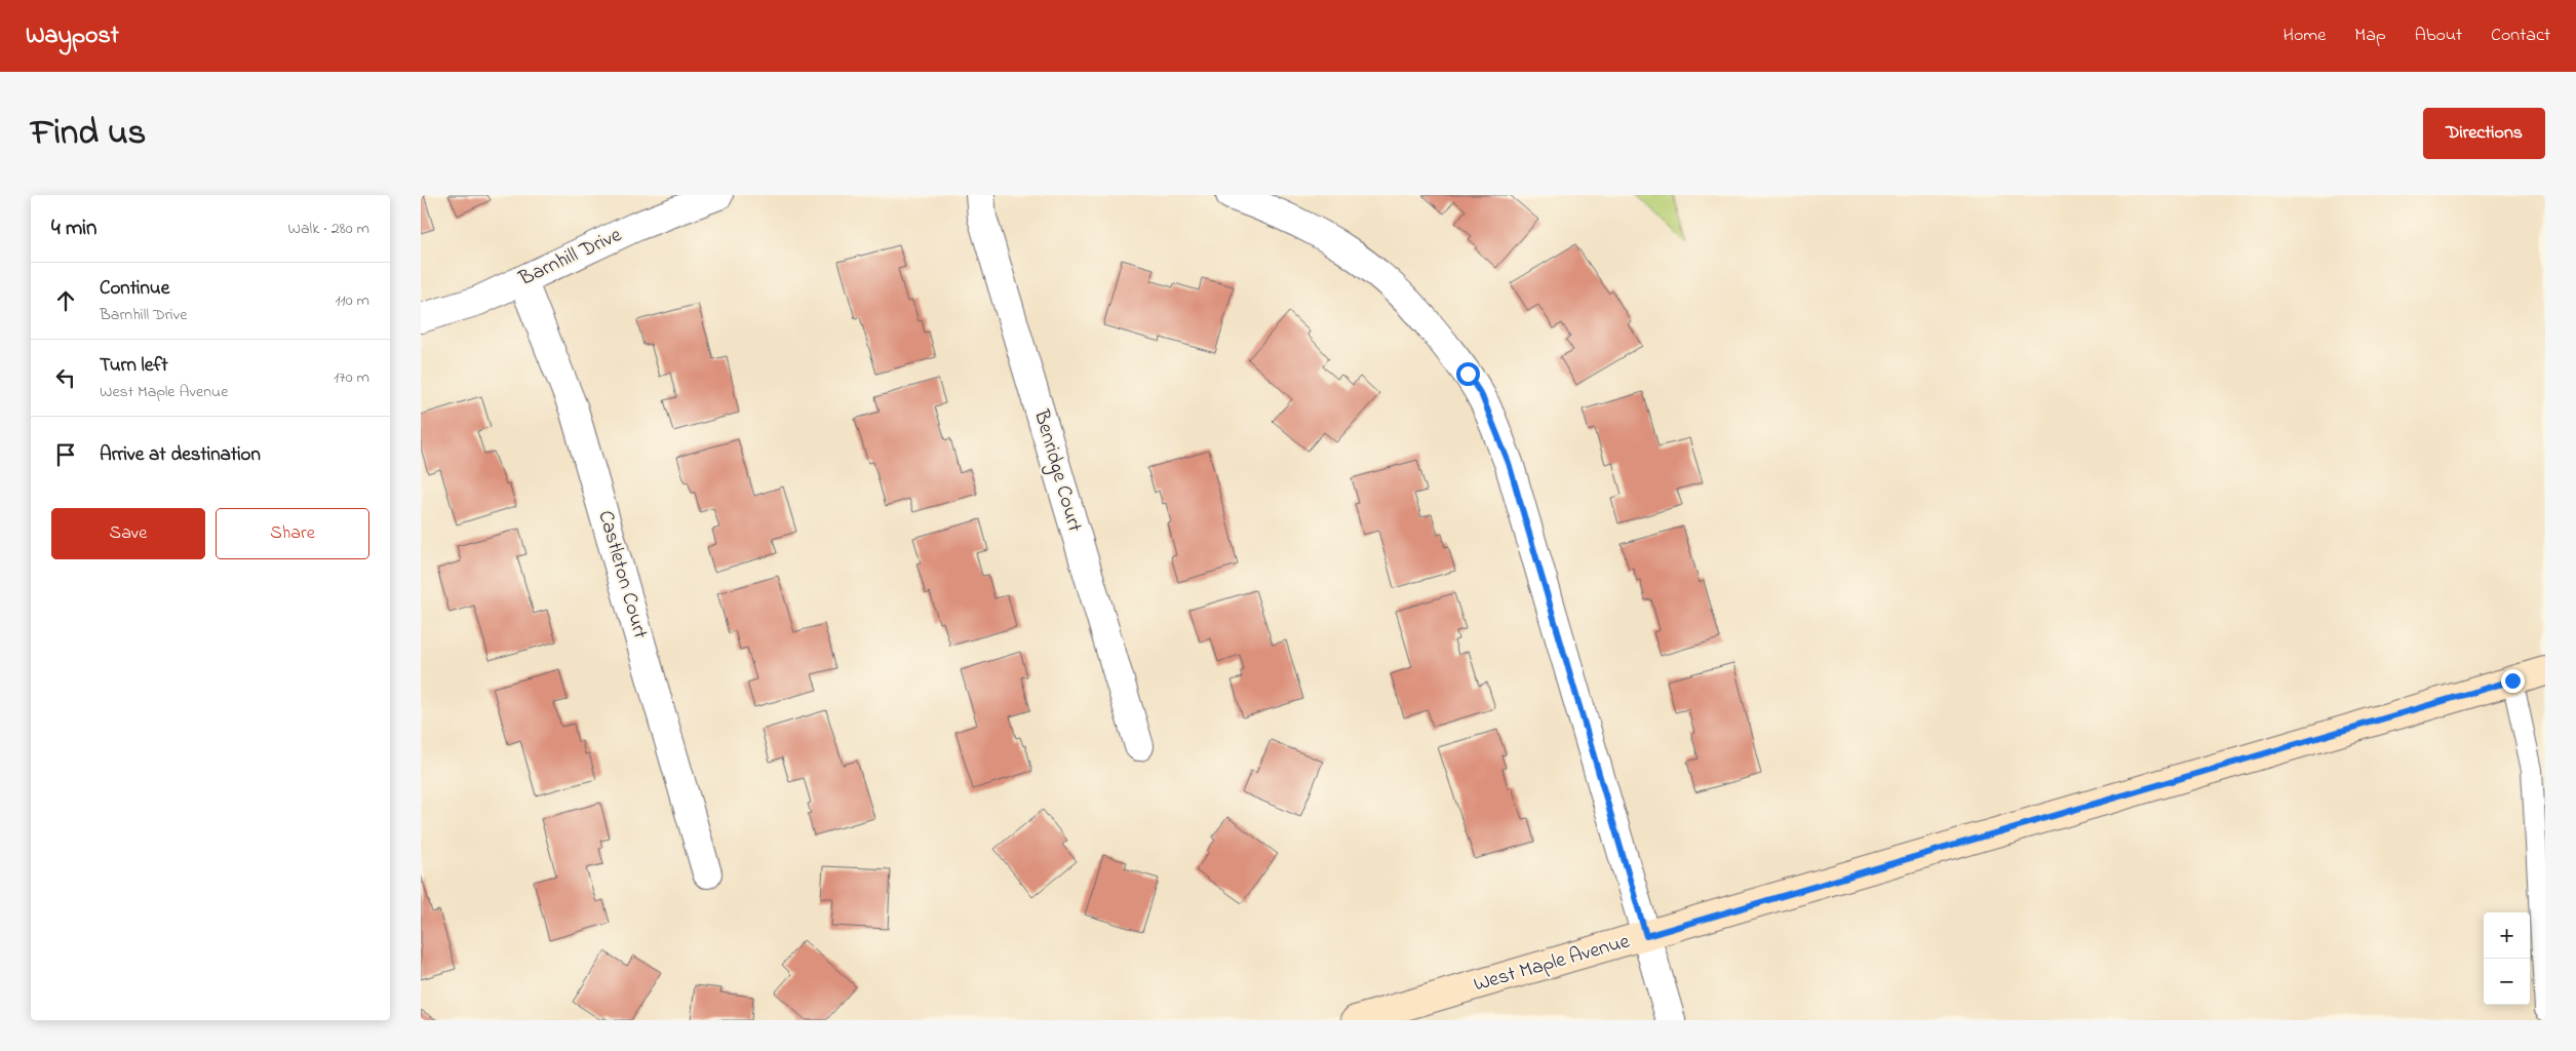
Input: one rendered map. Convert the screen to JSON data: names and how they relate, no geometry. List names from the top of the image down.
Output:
{
  "streets": {
    "main road": ["West Maple Avenue"],
    "street": ["Barnhill Drive", "Benridge Court", "Castleton Court"]
  },
  "crossings": [
    ["Barnhill Drive", "Castleton Court"]
  ],
  "page": {
    "header": "Waypost",
    "nav": [
      "Home",
      "Map",
      "About",
      "Contact"
    ],
    "title": "Find us",
    "buttons": [
      "Directions",
      ["Save", "Share"]
    ],
    "heading": ["4 min", "Walk · 280 m"],
    "list": [
      ["Continue", "Barnhill Drive", "110 m"],
      ["Turn left", "West Maple Avenue", "170 m"],
      "Arrive at destination"
    ],
    "map_buttons": ["+", "−"]
  }
}
